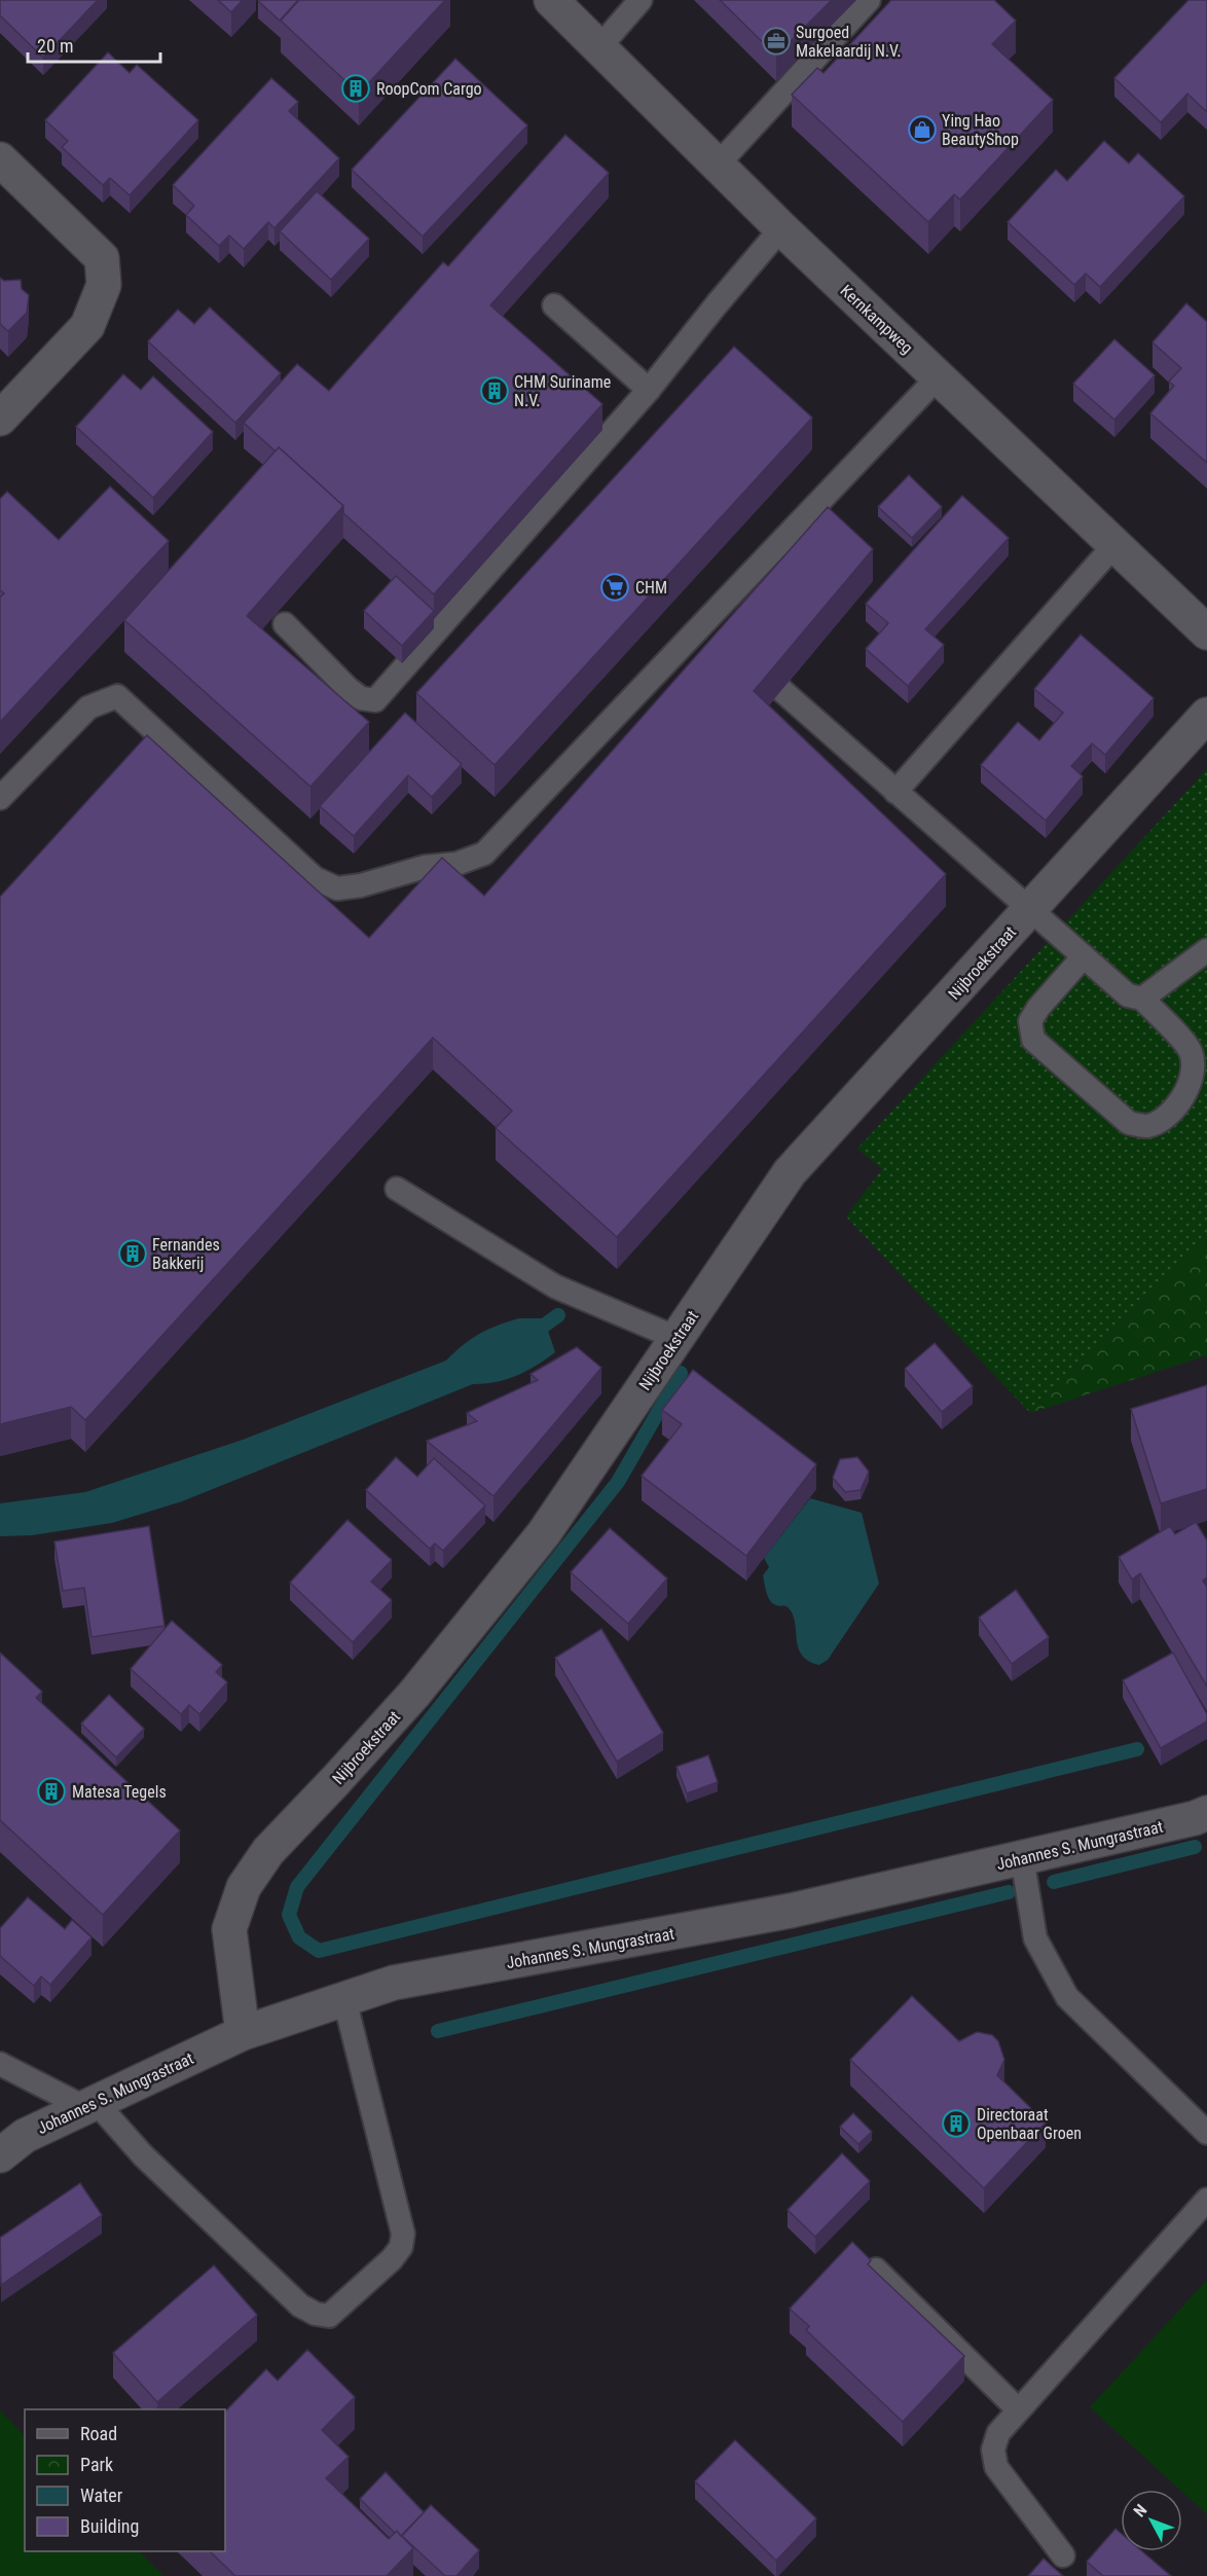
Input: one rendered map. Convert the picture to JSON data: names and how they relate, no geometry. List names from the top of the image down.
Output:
{
  "streets": {
    "street": ["Kernkampweg", "Nijbroekstraat", "Johannes S. Mungrastraat"]
  },
  "crossings": [
    ["Nijbroekstraat", "Johannes S. Mungrastraat"]
  ],
  "places": {
    "office": ["Surgoed Makelaardij N.V."],
    "building": [
      "RoopCom Cargo",
      "CHM Suriname N.V.",
      "Fernandes Bakkerij",
      "Matesa Tegels",
      "Directoraat Openbaar Groen"
    ],
    "shop": ["Ying Hao BeautyShop"],
    "supermarket": ["CHM"]
  },
  "legend": [
    "Road",
    "Park",
    "Water",
    "Building"
  ],
  "scale_bar": "20 m",
  "north": "top left"
}
